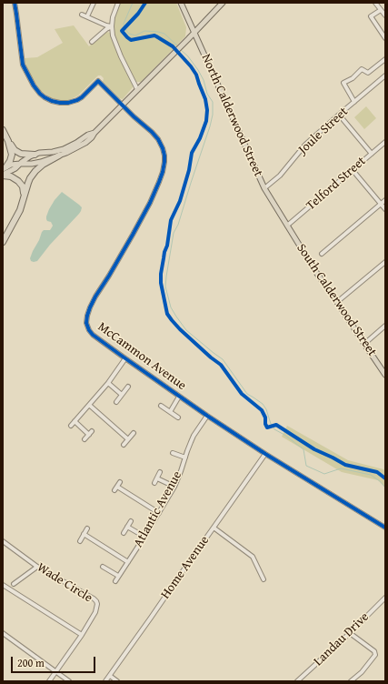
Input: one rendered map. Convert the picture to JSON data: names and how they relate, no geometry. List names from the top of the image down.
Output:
{
  "streets": {
    "main road": ["North Calderwood Street", "South Calderwood Street"],
    "street": [
      "Joule Street",
      "Telford Street",
      "McCammon Avenue",
      "Atlantic Avenue",
      "Home Avenue",
      "Wade Circle",
      "Landau Drive"
    ]
  },
  "crossings": [
    ["North Calderwood Street", "Joule Street"],
    ["North Calderwood Street", "Telford Street"],
    ["North Calderwood Street", "South Calderwood Street"],
    ["Telford Street", "South Calderwood Street"],
    ["McCammon Avenue", "Atlantic Avenue"],
    ["McCammon Avenue", "Home Avenue"]
  ],
  "scale_bar": "200 m"
}
